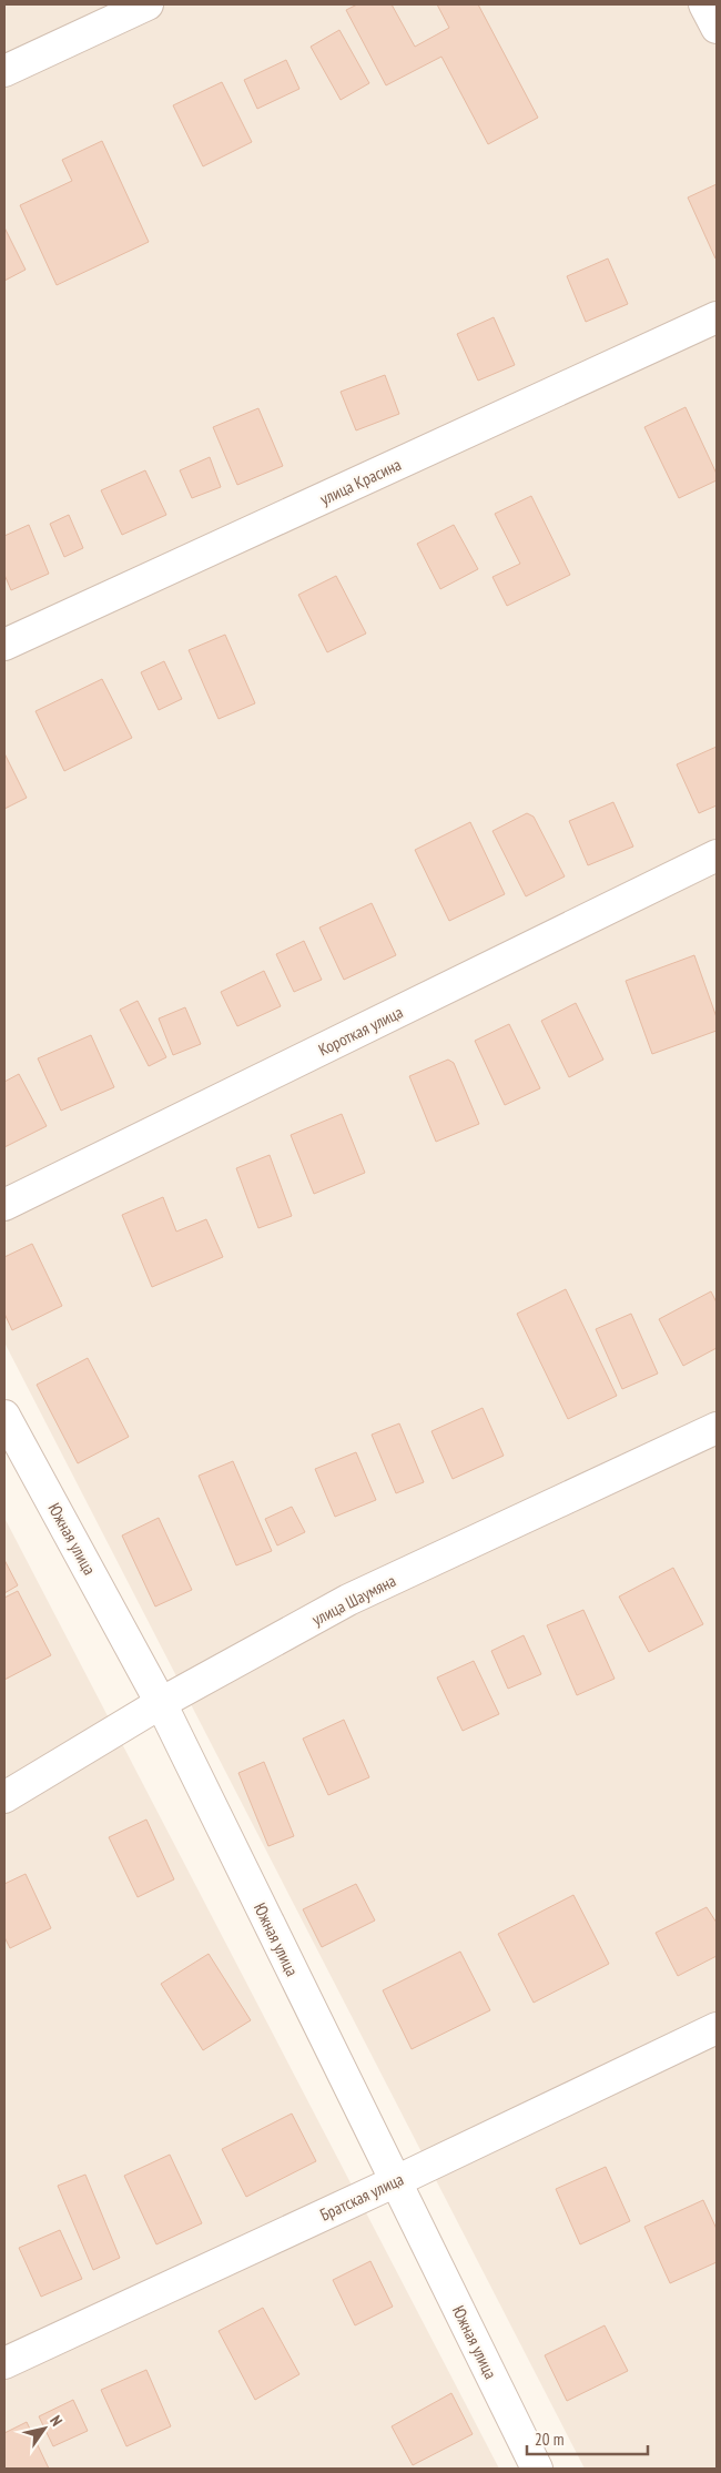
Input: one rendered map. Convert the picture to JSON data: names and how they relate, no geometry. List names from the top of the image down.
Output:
{
  "streets": {
    "street": [
      "улица Красина",
      "Короткая улица",
      "Южная улица",
      "улица Шаумяна",
      "Братская улица"
    ]
  },
  "crossings": [
    ["Южная улица", "улица Шаумяна"],
    ["Южная улица", "Братская улица"]
  ],
  "scale_bar": "20 m",
  "north": "top right"
}
